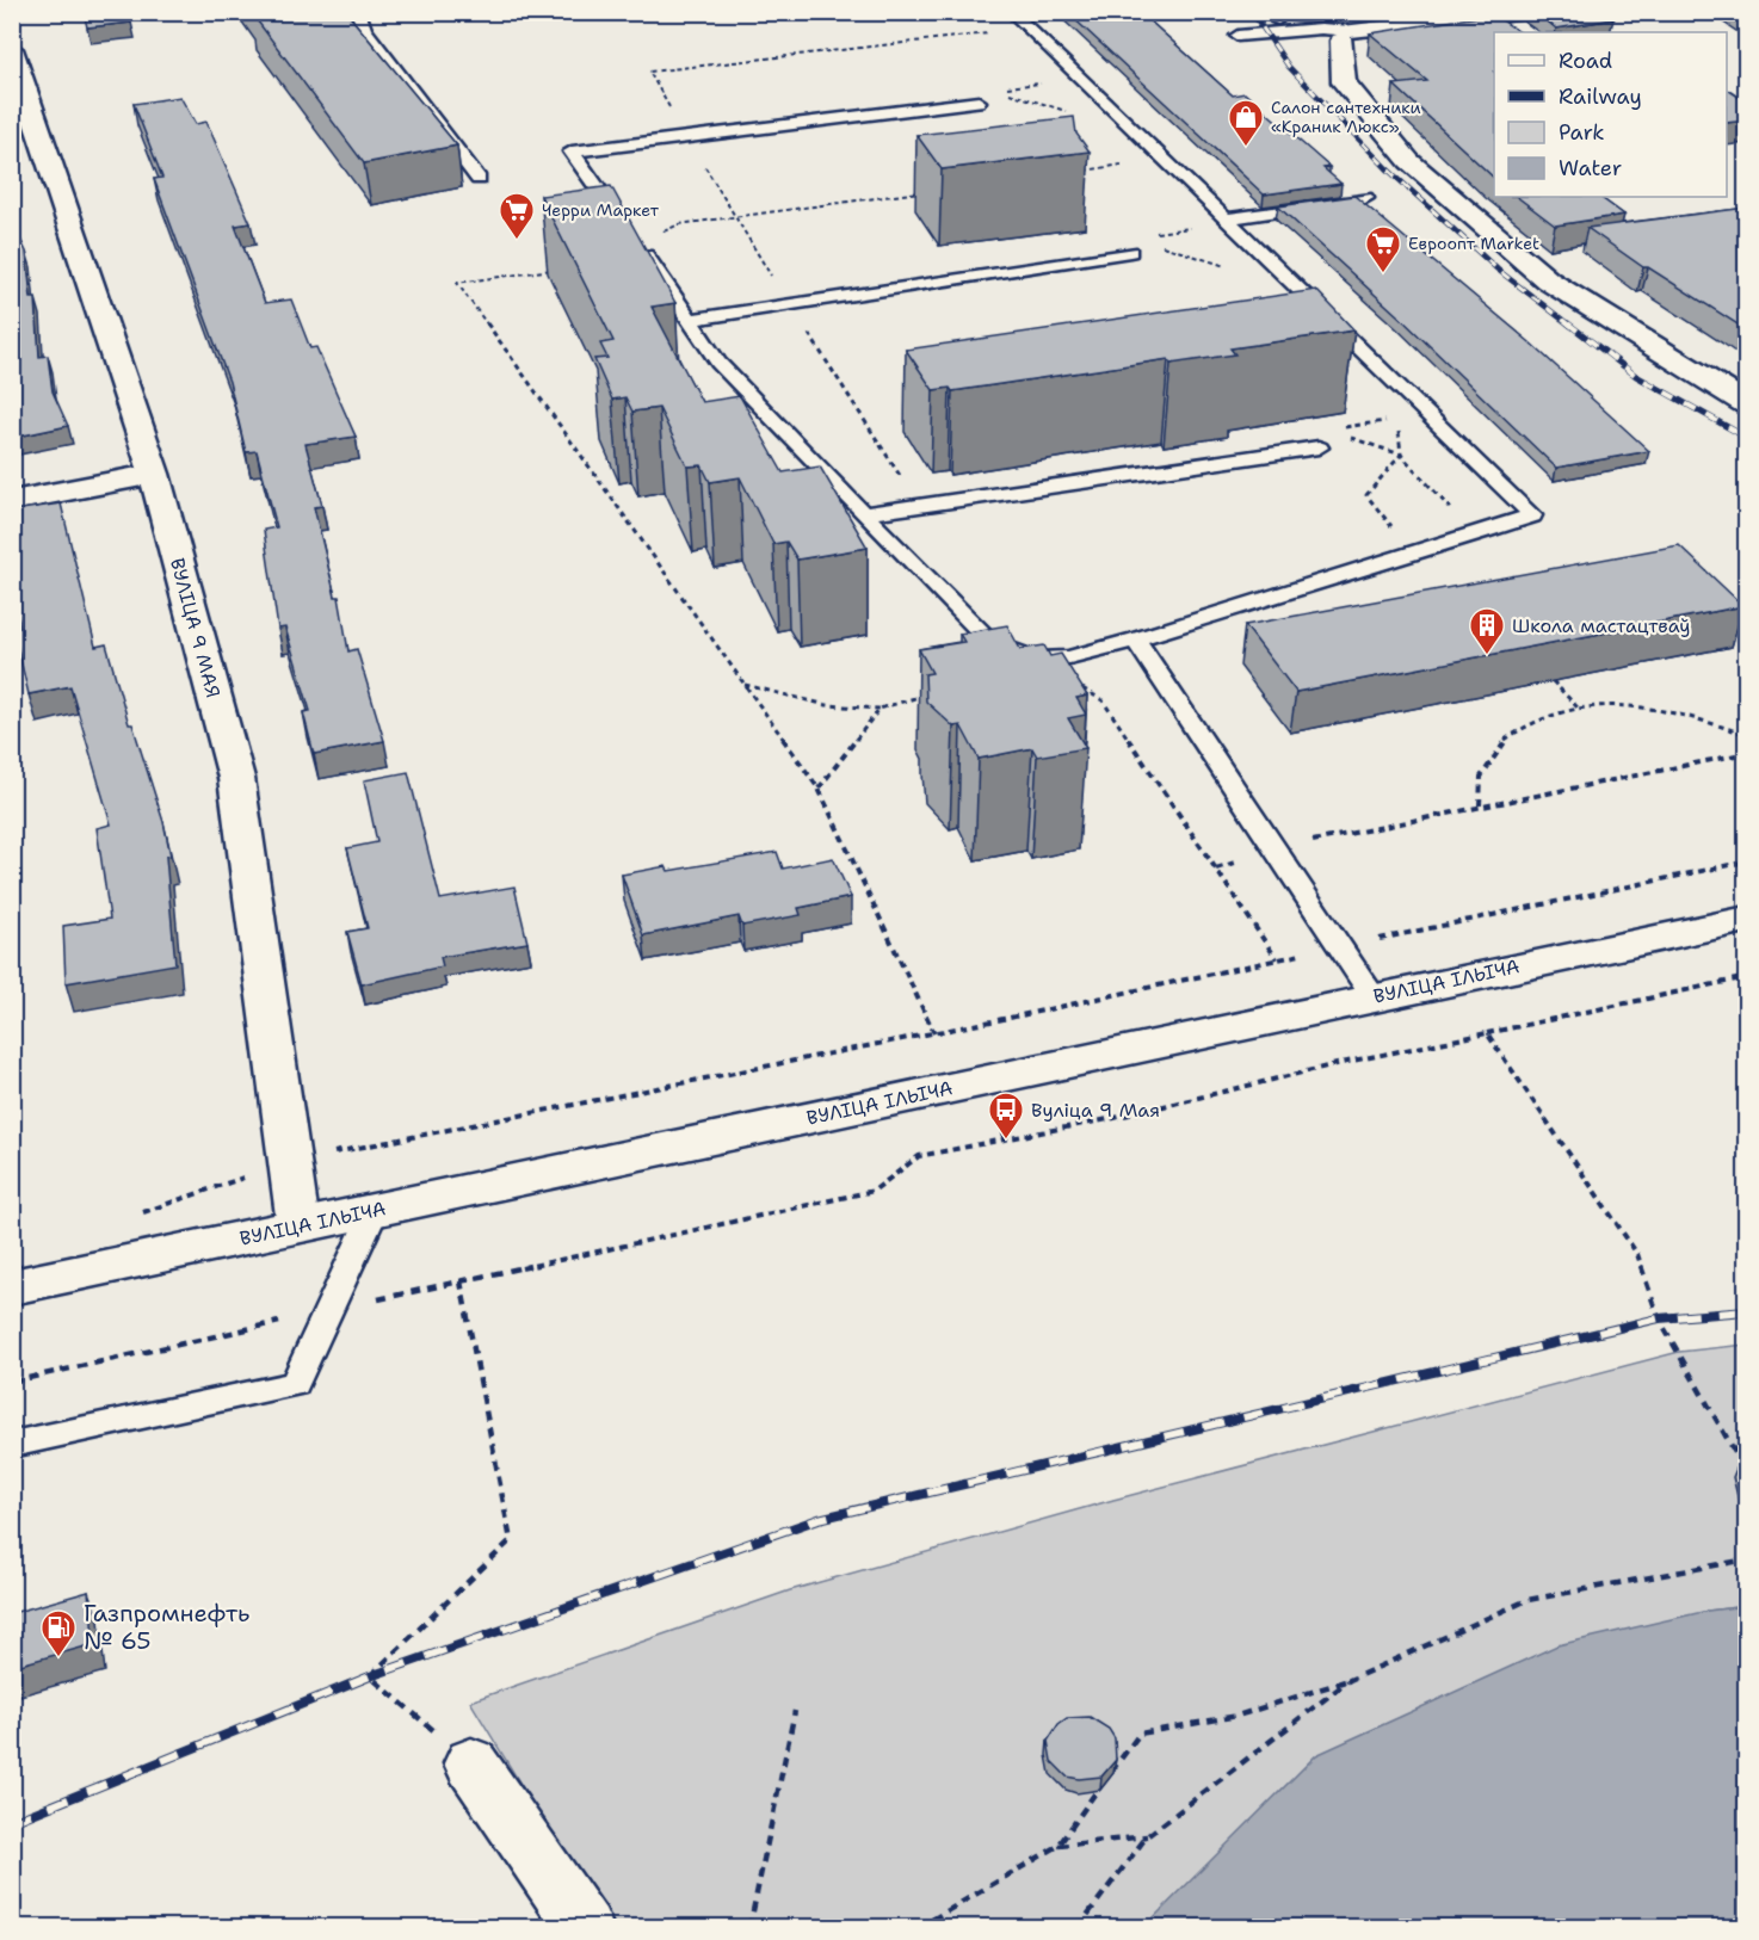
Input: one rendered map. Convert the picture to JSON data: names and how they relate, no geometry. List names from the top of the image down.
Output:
{
  "streets": {
    "street": ["ВУЛІЦА 9 МАЯ", "ВУЛІЦА ІЛЬІЧА"]
  },
  "crossings": [
    ["ВУЛІЦА 9 МАЯ", "ВУЛІЦА ІЛЬІЧА"]
  ],
  "places": {
    "shop": ["Салон сантехники «Краник Люкс»"],
    "supermarket": ["Черри Маркет", "Евроопт Market"],
    "building": ["Школа мастацтваў"],
    "bus stop": ["Вуліца 9 Мая"],
    "fuel station": ["Газпромнефть № 65"]
  },
  "legend": [
    "Road",
    "Railway",
    "Park",
    "Water"
  ]
}
